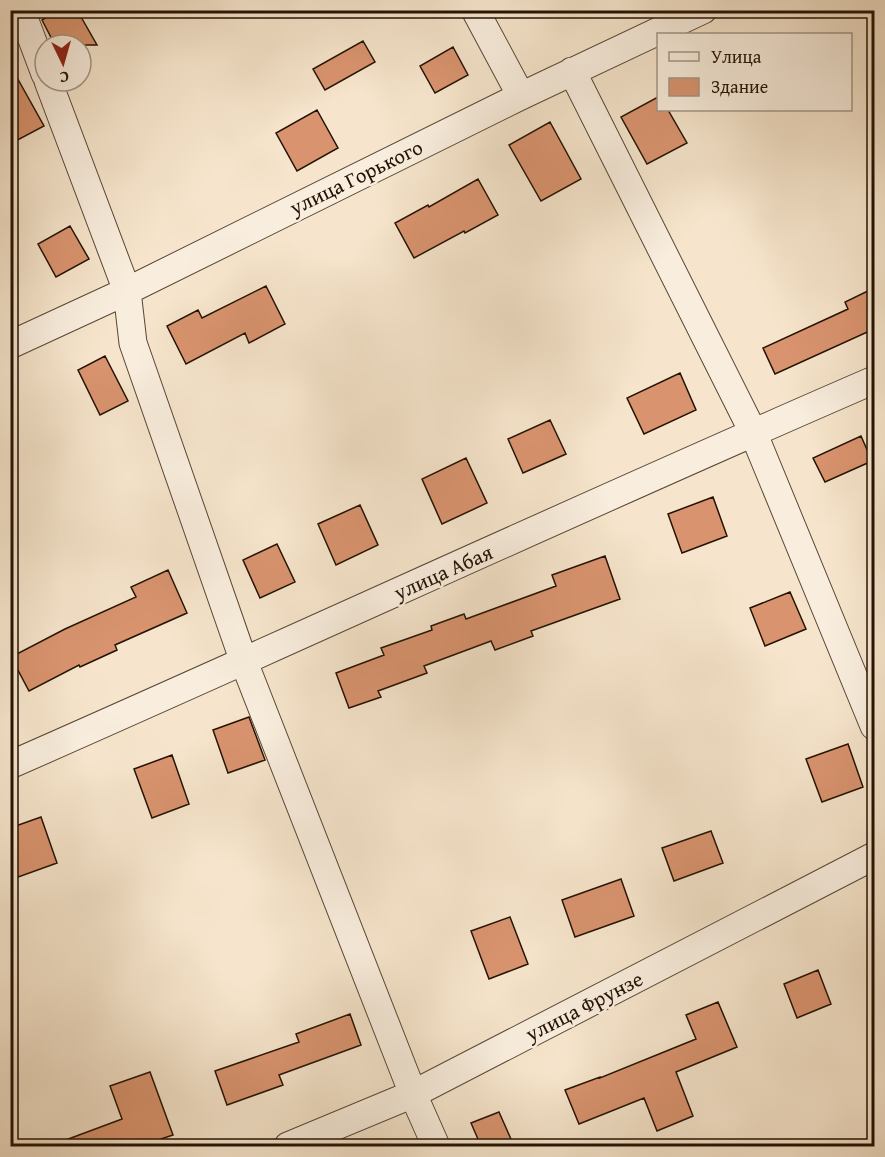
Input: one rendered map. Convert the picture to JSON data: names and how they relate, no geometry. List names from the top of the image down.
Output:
{
  "streets": {
    "street": ["улица Горького", "улица Абая", "улица Фрунзе"]
  },
  "legend": ["Улица", "Здание"],
  "north": "bottom"
}
